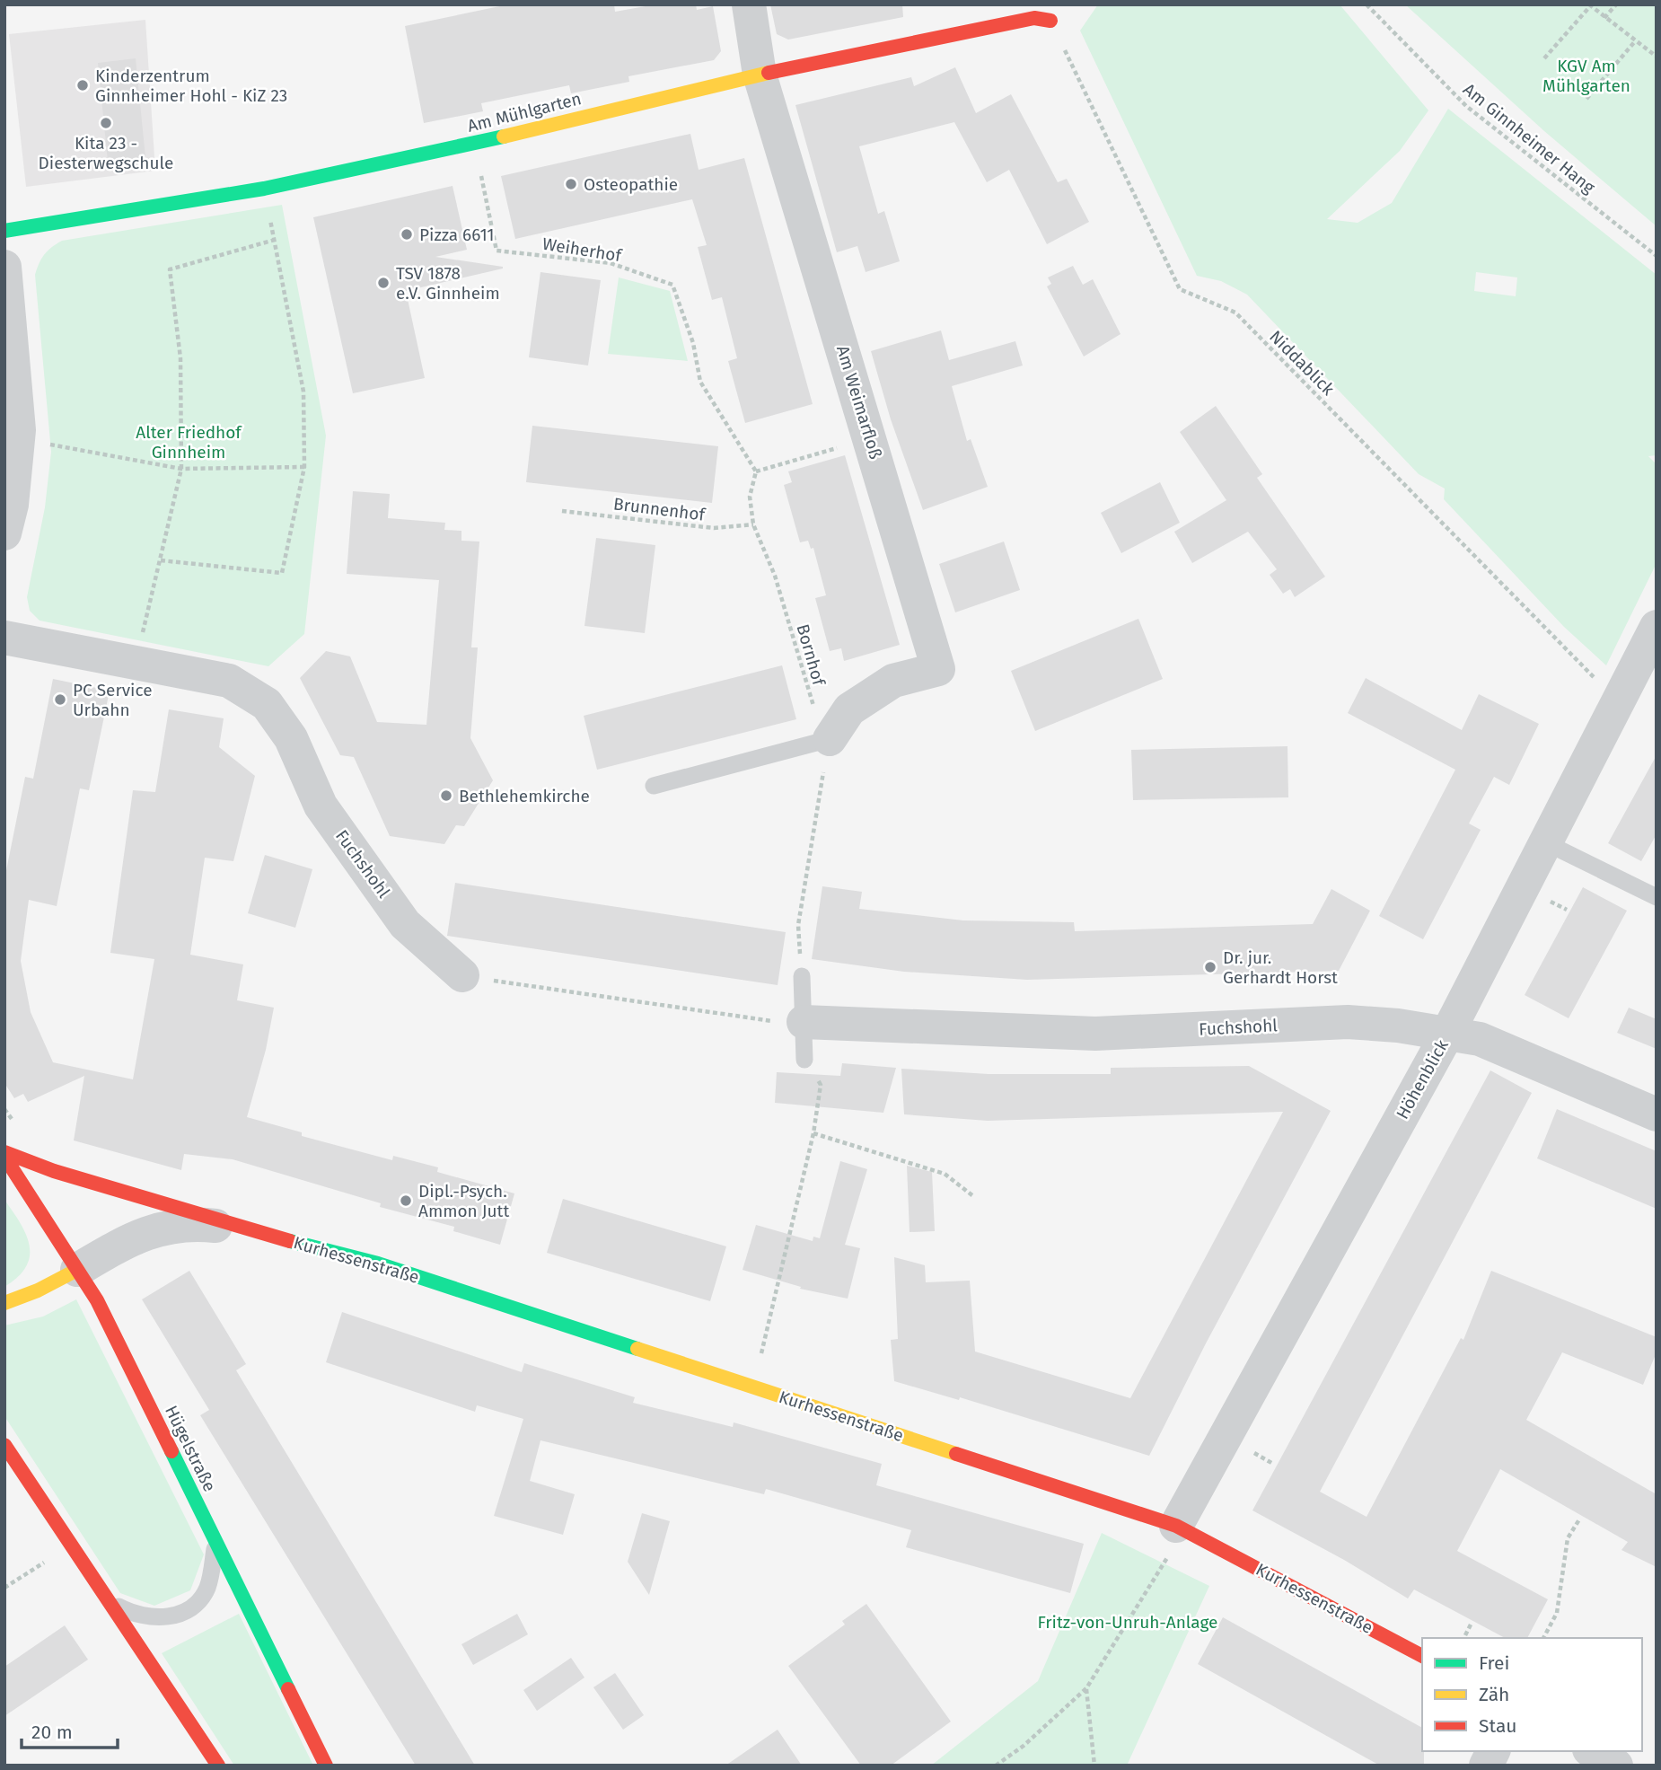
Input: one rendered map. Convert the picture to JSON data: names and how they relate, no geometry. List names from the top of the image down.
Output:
{
  "streets": {
    "street": [
      "Am Mühlgarten",
      "Am Weimarfloß",
      "Fuchshohl",
      "Höhenblick",
      "Kurhessenstraße",
      "Hügelstraße"
    ],
    "path": [
      "Am Ginnheimer Hang",
      "Weiherhof",
      "Niddablick",
      "Brunnenhof",
      "Bornhof"
    ]
  },
  "crossings": [
    ["Am Mühlgarten", "Weiherhof"],
    ["Am Mühlgarten", "Niddablick"],
    ["Am Mühlgarten", "Am Weimarfloß"],
    ["Am Weimarfloß", "Bornhof"],
    ["Brunnenhof", "Bornhof"],
    ["Fuchshohl", "Höhenblick"],
    ["Höhenblick", "Kurhessenstraße"],
    ["Kurhessenstraße", "Hügelstraße"]
  ],
  "parks": ["KGV Am Mühlgarten", "Alter Friedhof Ginnheim", "Fritz-von-Unruh-Anlage"],
  "places": [
    "Kinderzentrum Ginnheimer Hohl - KiZ 23",
    "Kita 23 - Diesterwegschule",
    "Osteopathie",
    "Pizza 6611",
    "TSV 1878 e.V. Ginnheim",
    "PC Service Urbahn",
    "Bethlehemkirche",
    "Dr. jur. Gerhardt Horst",
    "Dipl.-Psych. Ammon Jutt"
  ],
  "legend": ["Frei", "Zäh", "Stau"],
  "scale_bar": "20 m"
}
